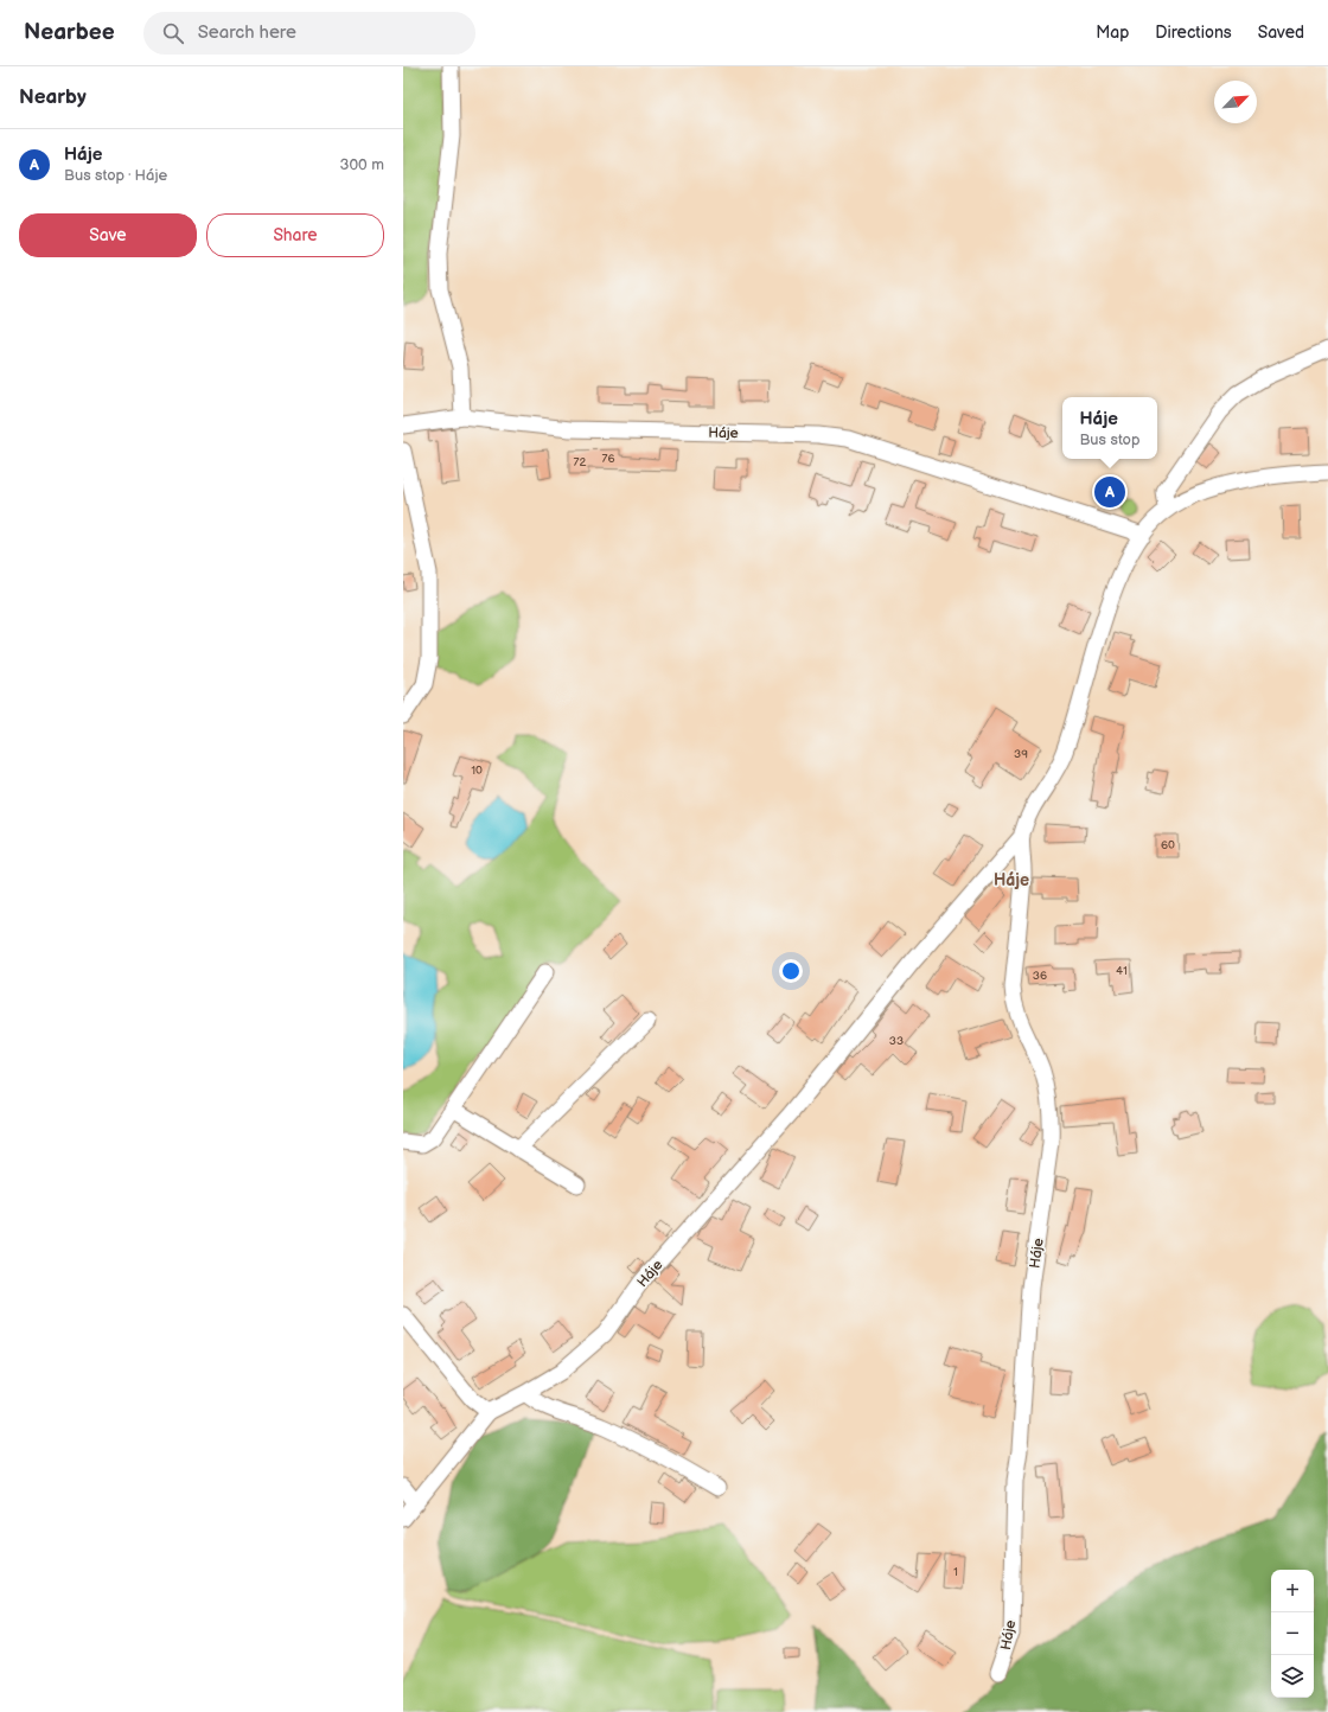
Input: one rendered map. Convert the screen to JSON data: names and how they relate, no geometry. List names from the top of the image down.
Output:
{
  "streets": {
    "street": ["Háje"]
  },
  "districts": ["Háje"],
  "house_numbers": [
    "76",
    "72",
    "39",
    "10",
    "60",
    "41",
    "36",
    "33",
    "1"
  ],
  "north": "top right",
  "page": {
    "header": "Nearbee",
    "search": "Search here",
    "nav": ["Map", "Directions", "Saved"],
    "heading": "Nearby",
    "list": [
      {
        "mark": "A",
        "name": "Háje",
        "note": "Bus stop · Háje",
        "value": "300 m"
      }
    ],
    "buttons": ["Save", "Share"],
    "popup": ["Háje", "Bus stop"],
    "pins": "A",
    "map_buttons": ["+", "−"]
  }
}
